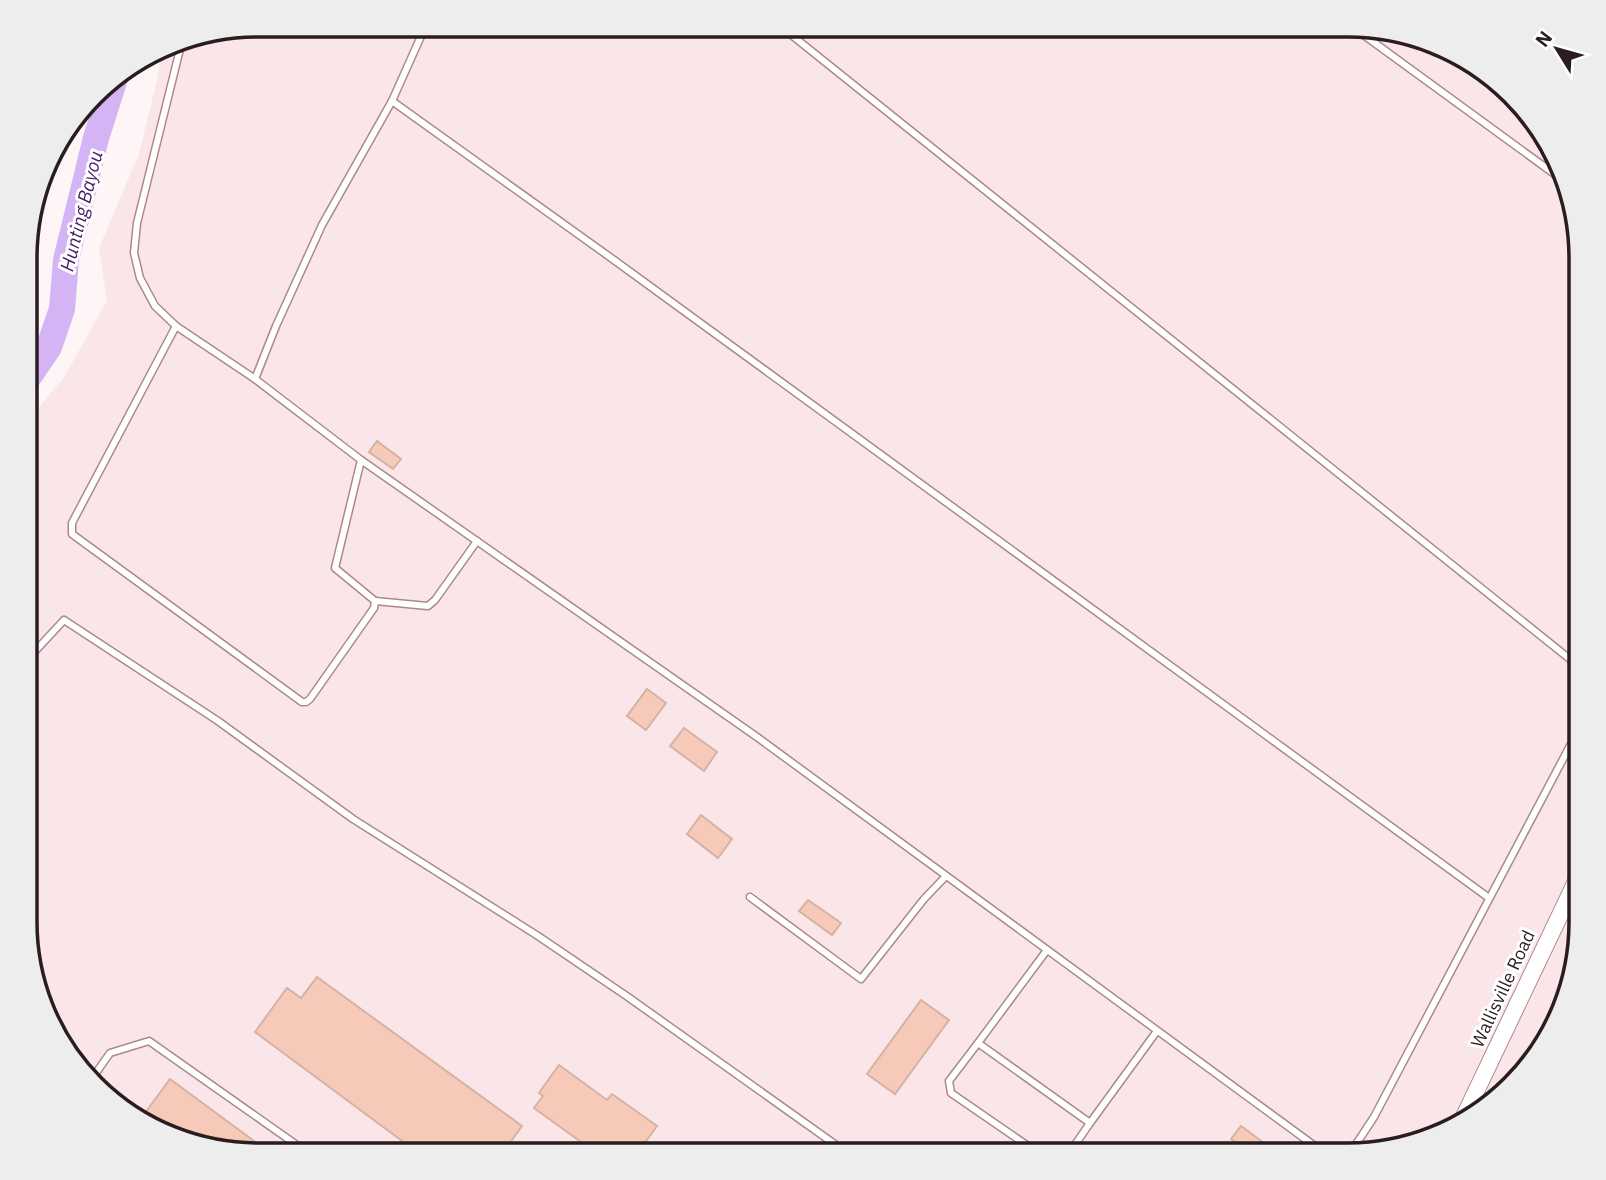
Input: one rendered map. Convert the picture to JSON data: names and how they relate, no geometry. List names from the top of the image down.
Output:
{
  "streets": {
    "main road": ["Wallisville Road"]
  },
  "water": ["Hunting Bayou"],
  "north": "top left"
}
